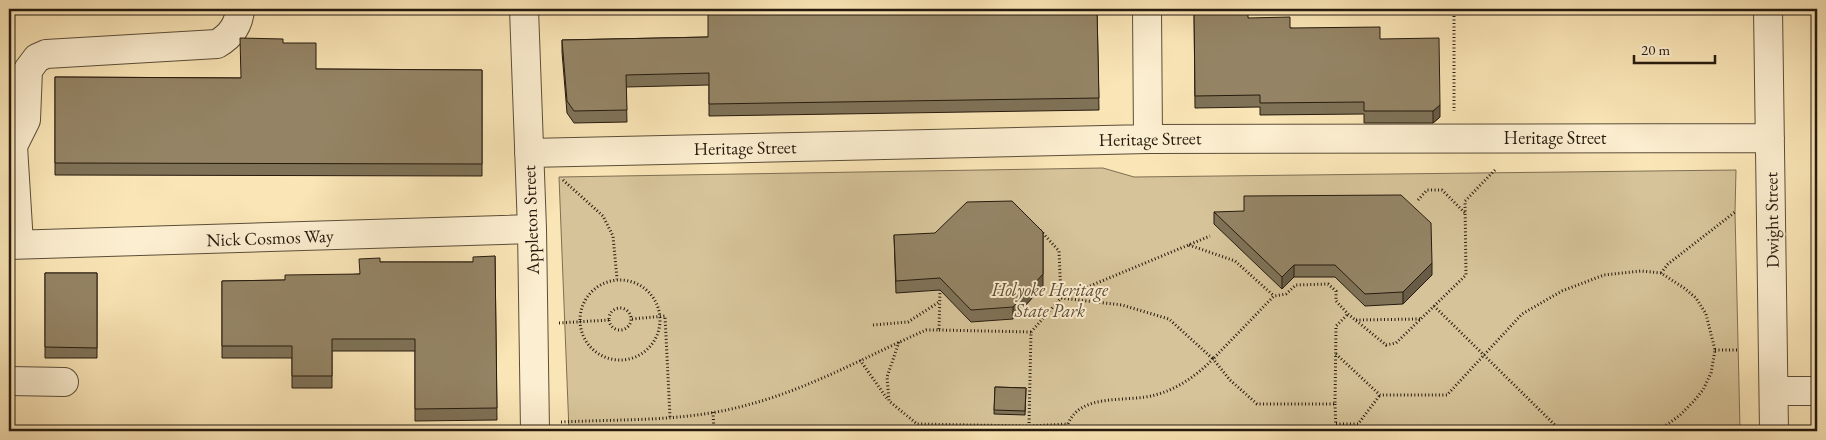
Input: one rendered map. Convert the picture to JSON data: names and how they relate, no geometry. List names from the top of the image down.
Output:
{
  "streets": {
    "street": [
      "Heritage Street",
      "Appleton Street",
      "Dwight Street",
      "Nick Cosmos Way"
    ]
  },
  "crossings": [
    ["Heritage Street", "Appleton Street"],
    ["Heritage Street", "Dwight Street"],
    ["Appleton Street", "Nick Cosmos Way"]
  ],
  "parks": ["Holyoke Heritage State Park"],
  "scale_bar": "20 m"
}
